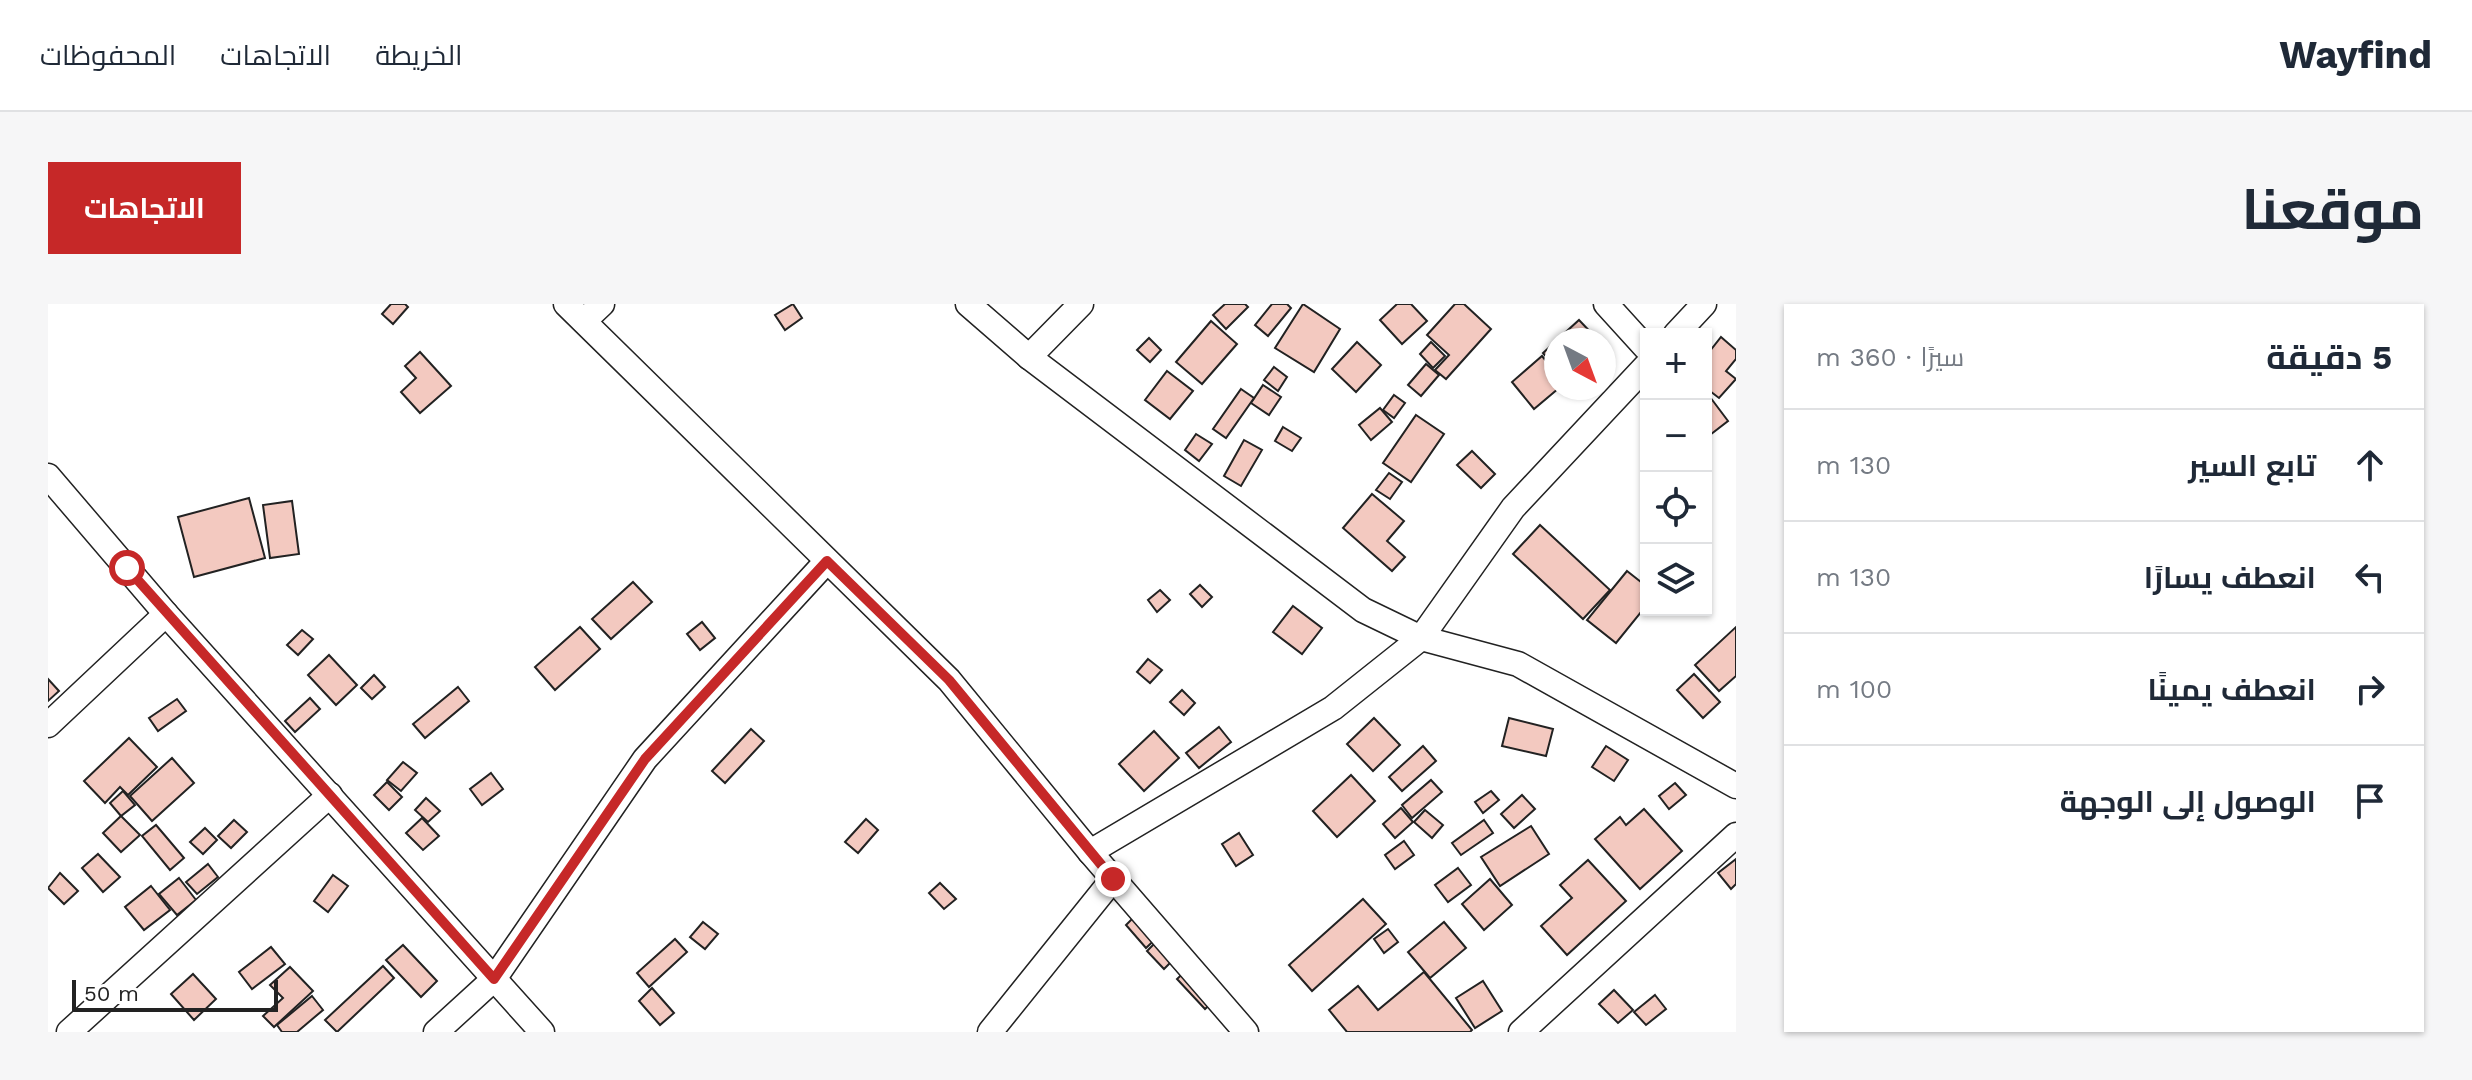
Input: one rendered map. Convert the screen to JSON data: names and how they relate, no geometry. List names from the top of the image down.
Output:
{
  "scale_bar": "50 m",
  "north": "bottom right",
  "page": {
    "header": "Wayfind",
    "nav": ["الخريطة", "الاتجاهات", "المحفوظات"],
    "title": "موقعنا",
    "buttons": "الاتجاهات",
    "heading": ["5 دقيقة", "سيرًا · 360 m"],
    "map_buttons": ["+", "−"],
    "list": [
      ["تابع السير", "130 m"],
      ["انعطف يسارًا", "130 m"],
      ["انعطف يمينًا", "100 m"],
      "الوصول إلى الوجهة"
    ],
    "scale": "50 m"
  }
}
